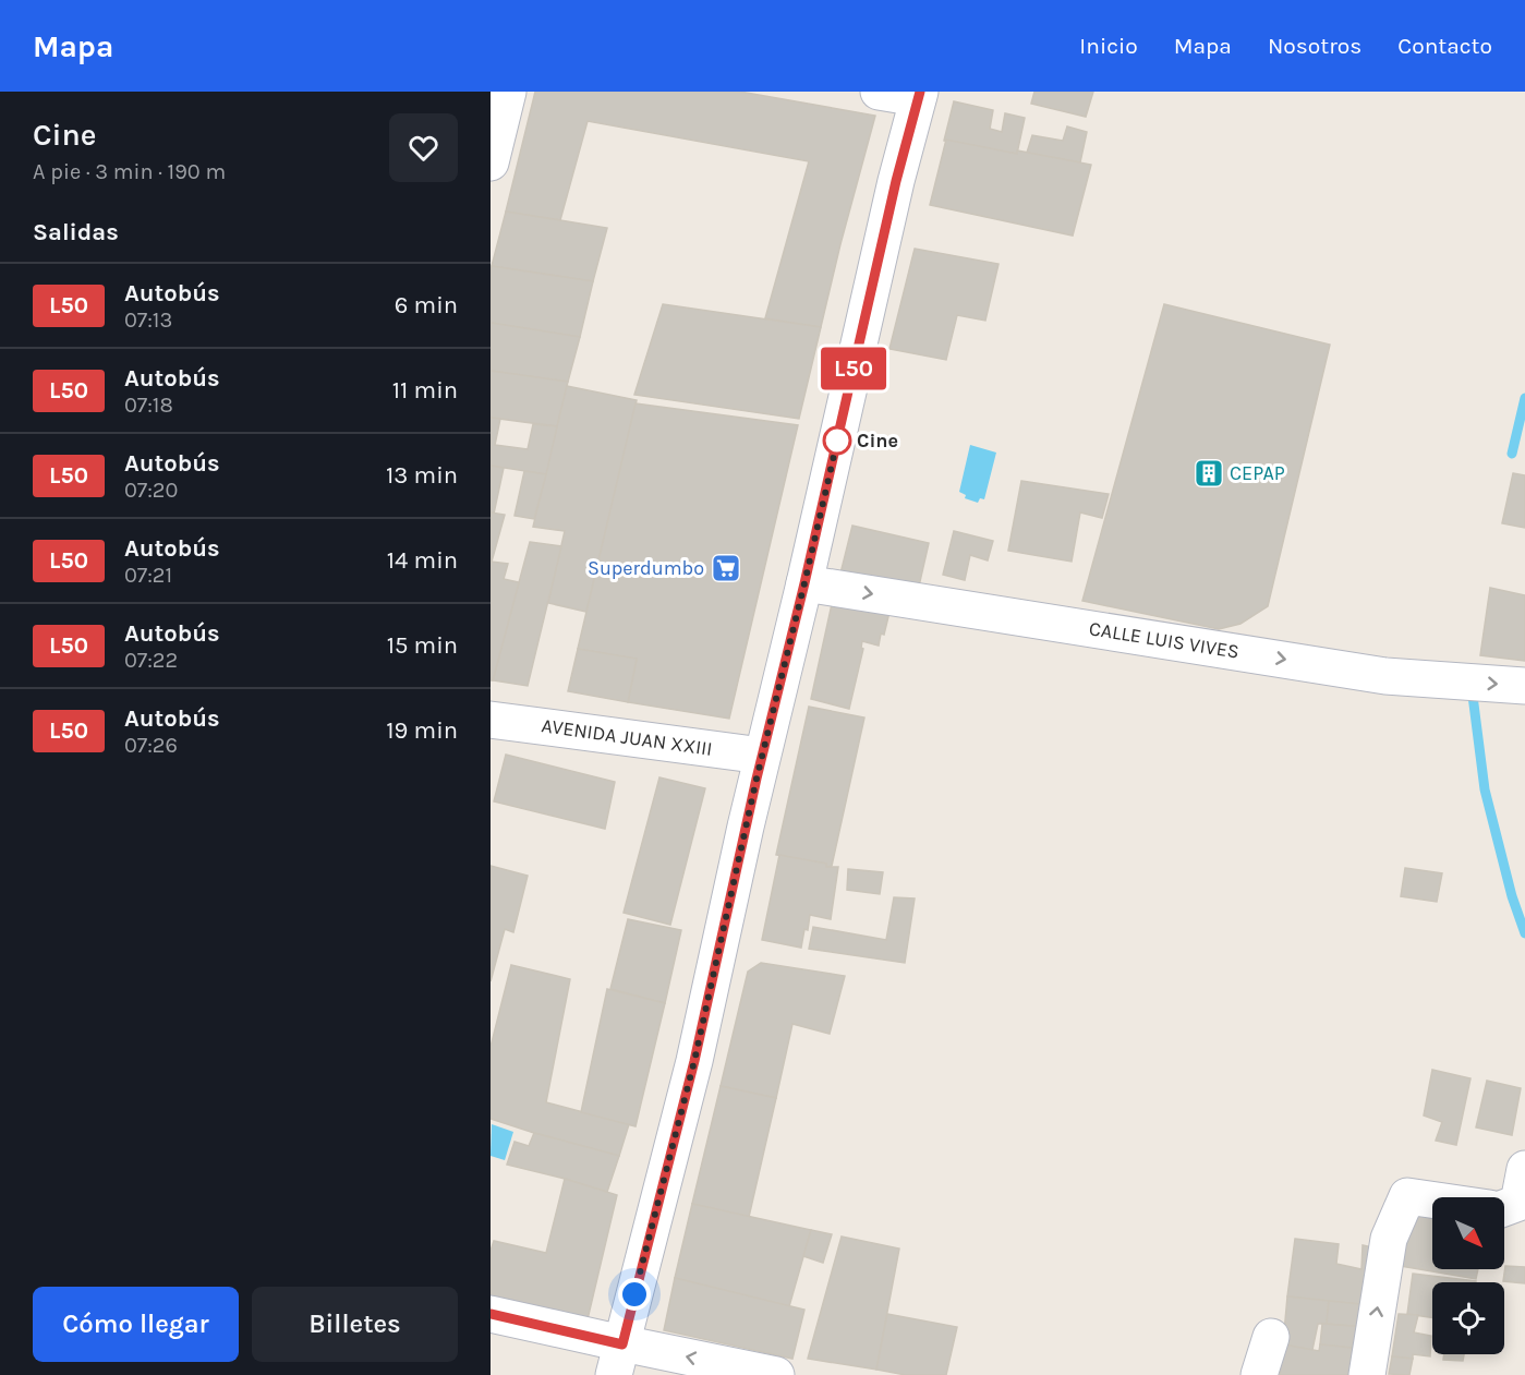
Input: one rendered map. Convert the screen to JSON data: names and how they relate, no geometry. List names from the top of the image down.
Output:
{
  "streets": {
    "street": ["CALLE LUIS VIVES", "AVENIDA JUAN XXIII"]
  },
  "one_way": ["CALLE LUIS VIVES"],
  "places": {
    "other": ["Cine"],
    "building": ["CEPAP"],
    "supermarket": ["Superdumbo"]
  },
  "lines": ["bus line L50"],
  "north": "bottom right",
  "page": {
    "header": "Mapa",
    "nav": [
      "Inicio",
      "Mapa",
      "Nosotros",
      "Contacto"
    ],
    "heading": [
      ["Cine", "A pie · 3 min · 190 m"],
      "Salidas"
    ],
    "on_map": "L50",
    "list": [
      {
        "mark": "L50",
        "name": "Autobús",
        "note": "07:13",
        "value": "6 min"
      },
      {
        "mark": "L50",
        "name": "Autobús",
        "note": "07:18",
        "value": "11 min"
      },
      {
        "mark": "L50",
        "name": "Autobús",
        "note": "07:20",
        "value": "13 min"
      },
      {
        "mark": "L50",
        "name": "Autobús",
        "note": "07:21",
        "value": "14 min"
      },
      {
        "mark": "L50",
        "name": "Autobús",
        "note": "07:22",
        "value": "15 min"
      },
      {
        "mark": "L50",
        "name": "Autobús",
        "note": "07:26",
        "value": "19 min"
      }
    ],
    "buttons": ["Cómo llegar", "Billetes"]
  }
}
